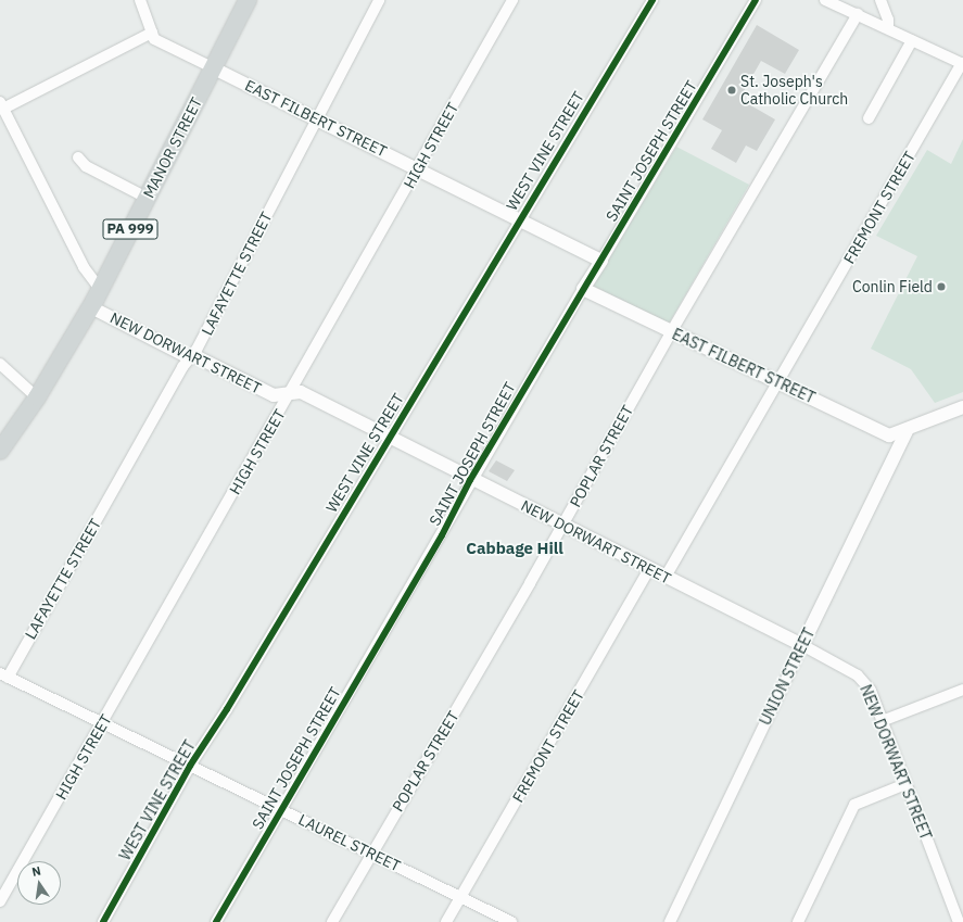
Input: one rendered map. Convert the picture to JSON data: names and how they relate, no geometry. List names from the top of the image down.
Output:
{
  "streets": {
    "main road": ["MANOR STREET", "PA 999"],
    "street": [
      "EAST FILBERT STREET",
      "HIGH STREET",
      "WEST VINE STREET",
      "SAINT JOSEPH STREET",
      "FREMONT STREET",
      "LAFAYETTE STREET",
      "NEW DORWART STREET",
      "POPLAR STREET",
      "UNION STREET",
      "LAUREL STREET"
    ]
  },
  "crossings": [
    ["EAST FILBERT STREET", "HIGH STREET"],
    ["EAST FILBERT STREET", "MANOR STREET"],
    ["EAST FILBERT STREET", "WEST VINE STREET"],
    ["EAST FILBERT STREET", "SAINT JOSEPH STREET"],
    ["EAST FILBERT STREET", "FREMONT STREET"],
    ["EAST FILBERT STREET", "LAFAYETTE STREET"],
    ["EAST FILBERT STREET", "POPLAR STREET"],
    ["EAST FILBERT STREET", "UNION STREET"],
    ["HIGH STREET", "NEW DORWART STREET"],
    ["HIGH STREET", "LAUREL STREET"],
    ["MANOR STREET", "NEW DORWART STREET"],
    ["WEST VINE STREET", "NEW DORWART STREET"],
    ["WEST VINE STREET", "LAUREL STREET"],
    ["SAINT JOSEPH STREET", "NEW DORWART STREET"],
    ["SAINT JOSEPH STREET", "LAUREL STREET"],
    ["FREMONT STREET", "NEW DORWART STREET"],
    ["FREMONT STREET", "LAUREL STREET"],
    ["LAFAYETTE STREET", "NEW DORWART STREET"],
    ["LAFAYETTE STREET", "LAUREL STREET"],
    ["NEW DORWART STREET", "POPLAR STREET"],
    ["NEW DORWART STREET", "UNION STREET"],
    ["POPLAR STREET", "LAUREL STREET"]
  ],
  "districts": ["Cabbage Hill"],
  "places": ["St. Joseph's Catholic Church", "Conlin Field"],
  "north": "top"
}
